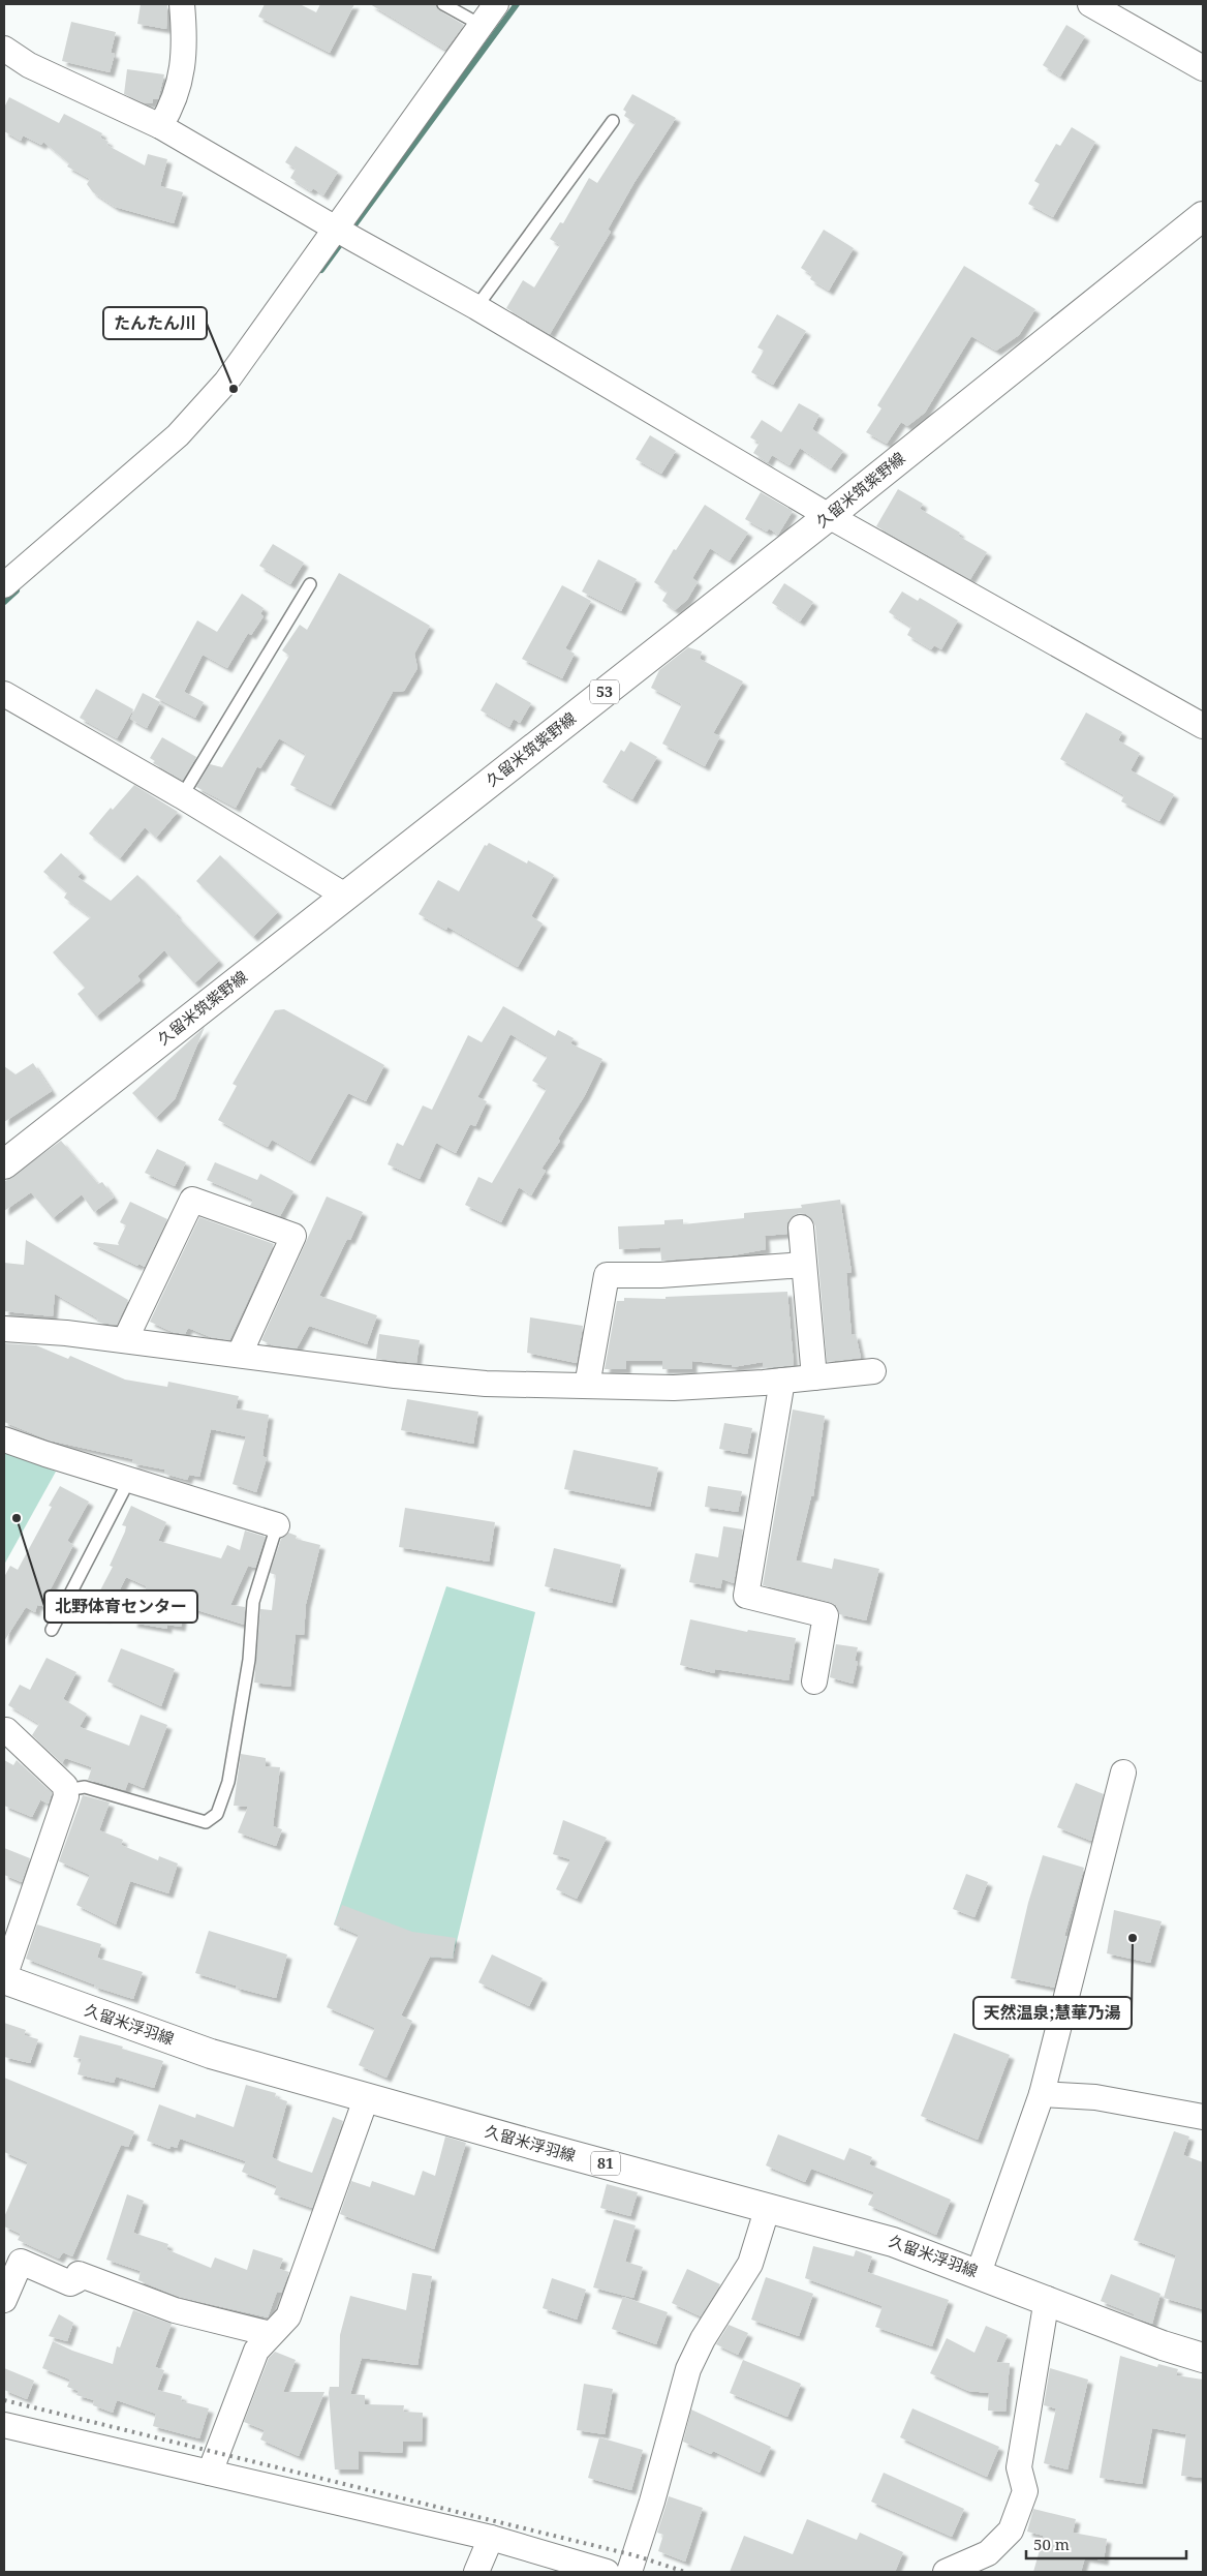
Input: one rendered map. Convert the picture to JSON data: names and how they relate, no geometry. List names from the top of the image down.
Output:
{
  "streets": {
    "main road": [
      "久留米筑紫野線",
      "53",
      "久留米浮羽線",
      "81"
    ]
  },
  "places": ["たんたん川", "北野体育センター", "天然温泉;慧華乃湯"],
  "scale_bar": "50 m"
}
